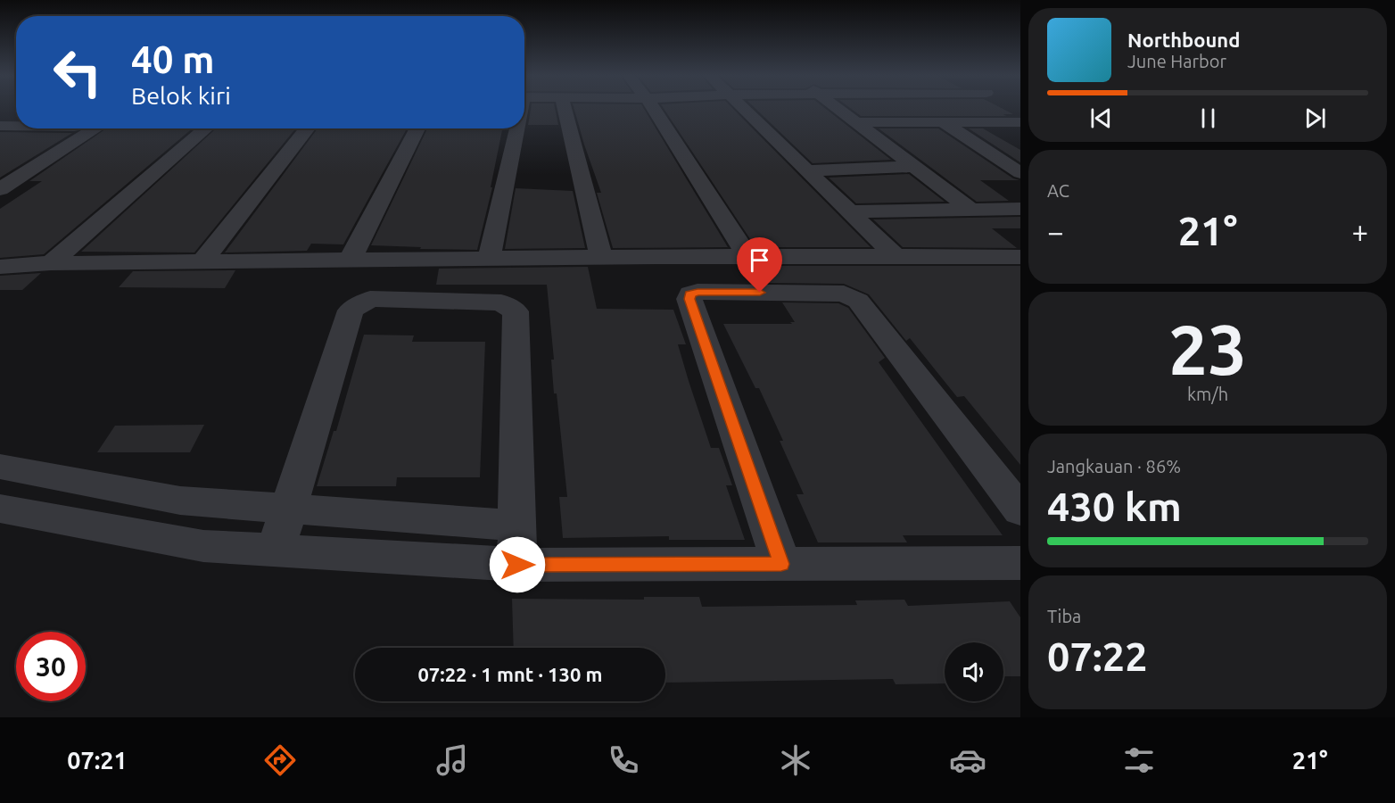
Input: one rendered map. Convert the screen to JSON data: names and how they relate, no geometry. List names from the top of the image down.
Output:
{
  "page": {
    "turn": ["40 m", "Belok kiri"],
    "song": ["Northbound", "June Harbor"],
    "tile": [
      "AC",
      ["23", "km/h"],
      ["Jangkauan · 86%", "430 km"],
      ["Tiba", "07:22"]
    ],
    "heat": ["−", "21°", "+"],
    "limit": "30",
    "trip": "07:22 · 1 mnt · 130 m",
    "tabs": ["07:21", "21°"]
  }
}
